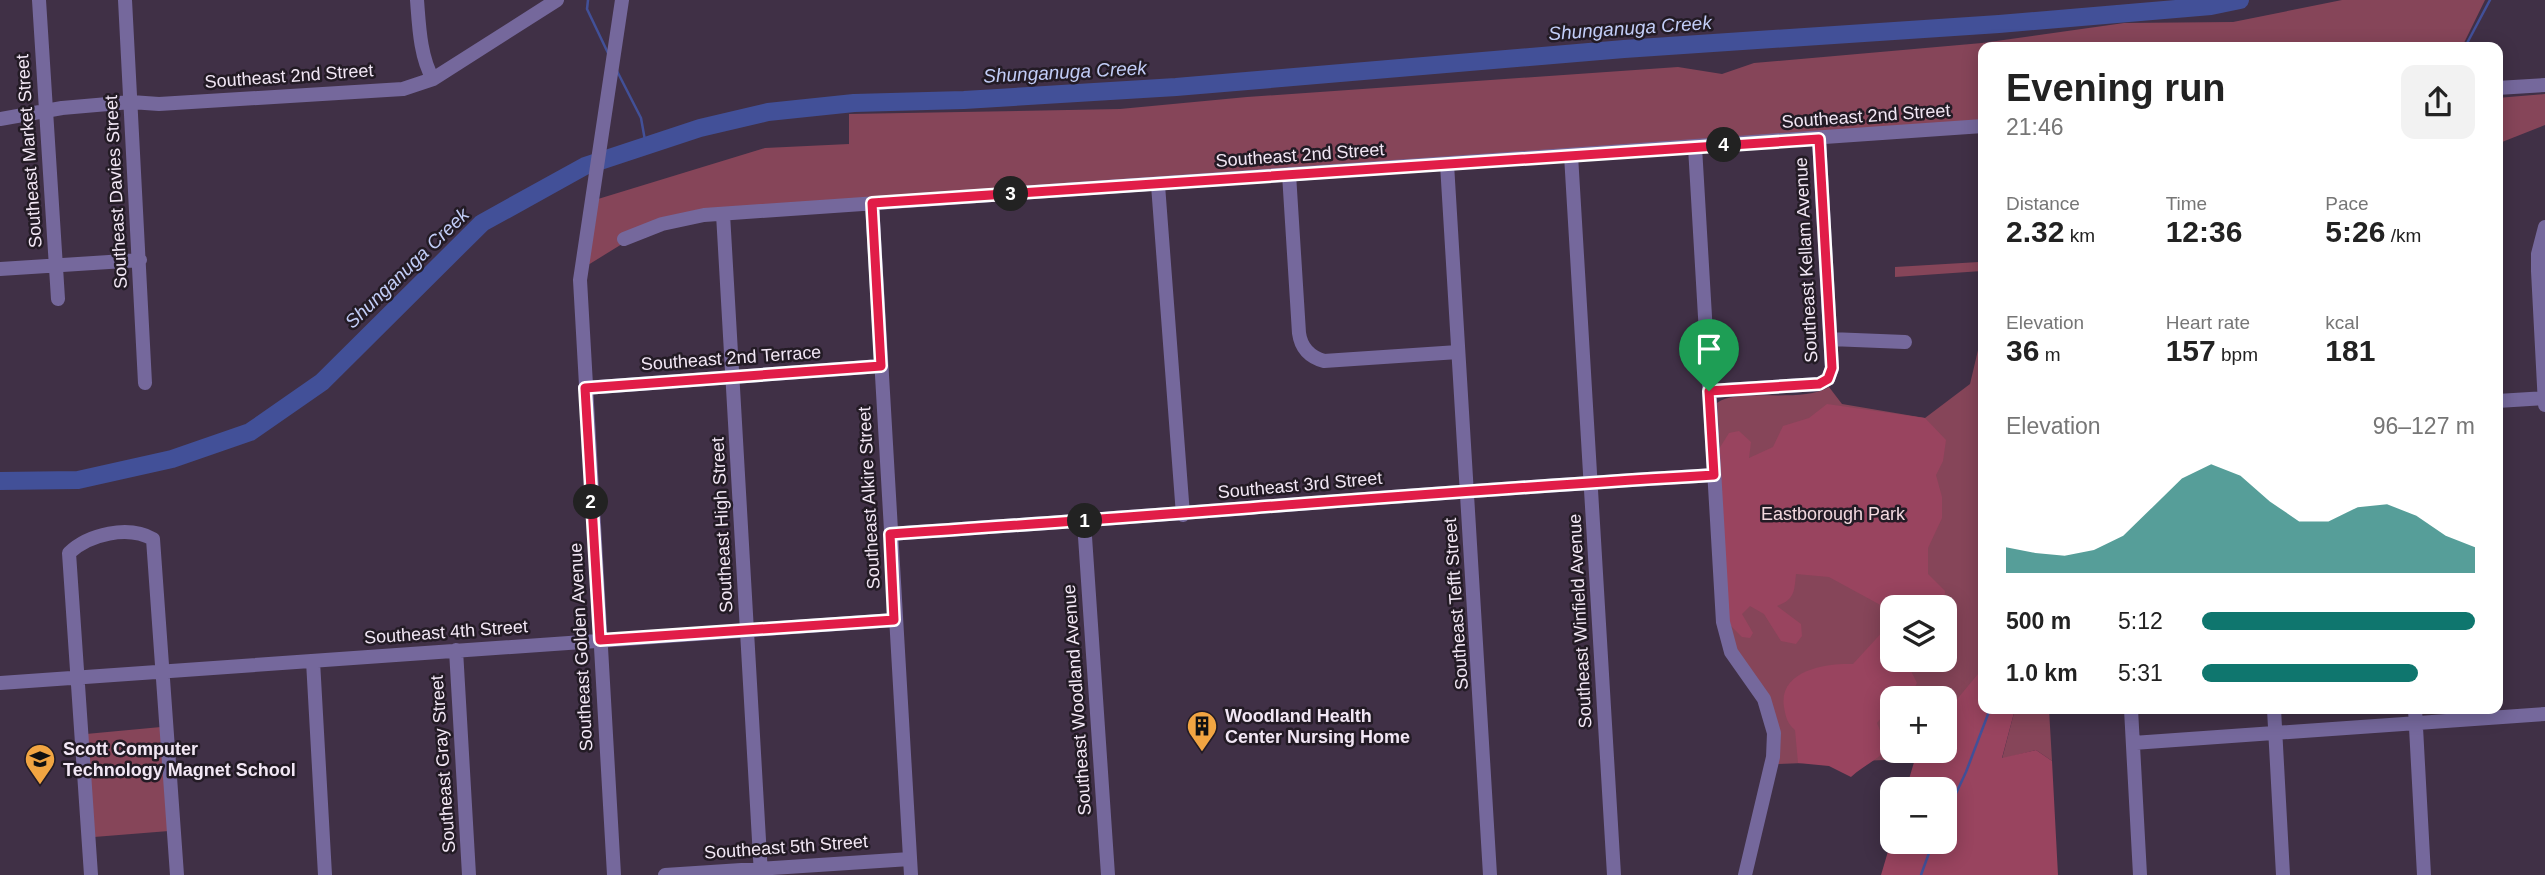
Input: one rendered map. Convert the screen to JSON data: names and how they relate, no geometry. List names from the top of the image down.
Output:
{
  "streets": {
    "street": [
      "Southeast 2nd Street",
      "Southeast Market Street",
      "Southeast Davies Street",
      "Southeast Kellam Avenue",
      "Southeast 2nd Terrace",
      "Southeast 3rd Street",
      "Southeast Alkire Street",
      "Southeast High Street",
      "Southeast Tefft Street",
      "Southeast Winfield Avenue",
      "Southeast 4th Street",
      "Southeast Golden Avenue",
      "Southeast Woodland Avenue",
      "Southeast Gray Street",
      "Southeast 5th Street"
    ]
  },
  "crossings": [
    ["Southeast 2nd Street", "Southeast Market Street"],
    ["Southeast 2nd Street", "Southeast Davies Street"],
    ["Southeast 2nd Street", "Southeast Kellam Avenue"],
    ["Southeast 2nd Street", "Southeast Alkire Street"],
    ["Southeast 2nd Street", "Southeast High Street"],
    ["Southeast 2nd Street", "Southeast Tefft Street"],
    ["Southeast 2nd Street", "Southeast Winfield Avenue"],
    ["Southeast 2nd Terrace", "Southeast Alkire Street"],
    ["Southeast 2nd Terrace", "Southeast High Street"],
    ["Southeast 2nd Terrace", "Southeast Golden Avenue"],
    ["Southeast 3rd Street", "Southeast Alkire Street"],
    ["Southeast 3rd Street", "Southeast Tefft Street"],
    ["Southeast 3rd Street", "Southeast Winfield Avenue"],
    ["Southeast 3rd Street", "Southeast Woodland Avenue"],
    ["Southeast Alkire Street", "Southeast 4th Street"],
    ["Southeast Alkire Street", "Southeast 5th Street"],
    ["Southeast High Street", "Southeast 4th Street"],
    ["Southeast High Street", "Southeast 5th Street"],
    ["Southeast 4th Street", "Southeast Golden Avenue"],
    ["Southeast 4th Street", "Southeast Gray Street"]
  ],
  "water": ["Shunganuga Creek"],
  "parks": ["Eastborough Park"],
  "places": {
    "building": ["Woodland Health Center Nursing Home"],
    "school or university": ["Scott Computer Technology Magnet School"]
  },
  "page": {
    "heading": ["Evening run", "21:46"],
    "pins": [
      "4",
      "3",
      "2",
      "1"
    ],
    "stats": [
      ["Distance", "2.32 km"],
      ["Time", "12:36"],
      ["Pace", "5:26 /km"],
      ["Elevation", "36 m"],
      ["Heart rate", "157 bpm"],
      ["kcal", "181"]
    ],
    "chart": ["Elevation", "96–127 m"],
    "map_buttons": ["+", "−"],
    "list": [
      {
        "name": "500 m",
        "note": "5:12"
      },
      {
        "name": "1.0 km",
        "note": "5:31"
      }
    ]
  }
}
